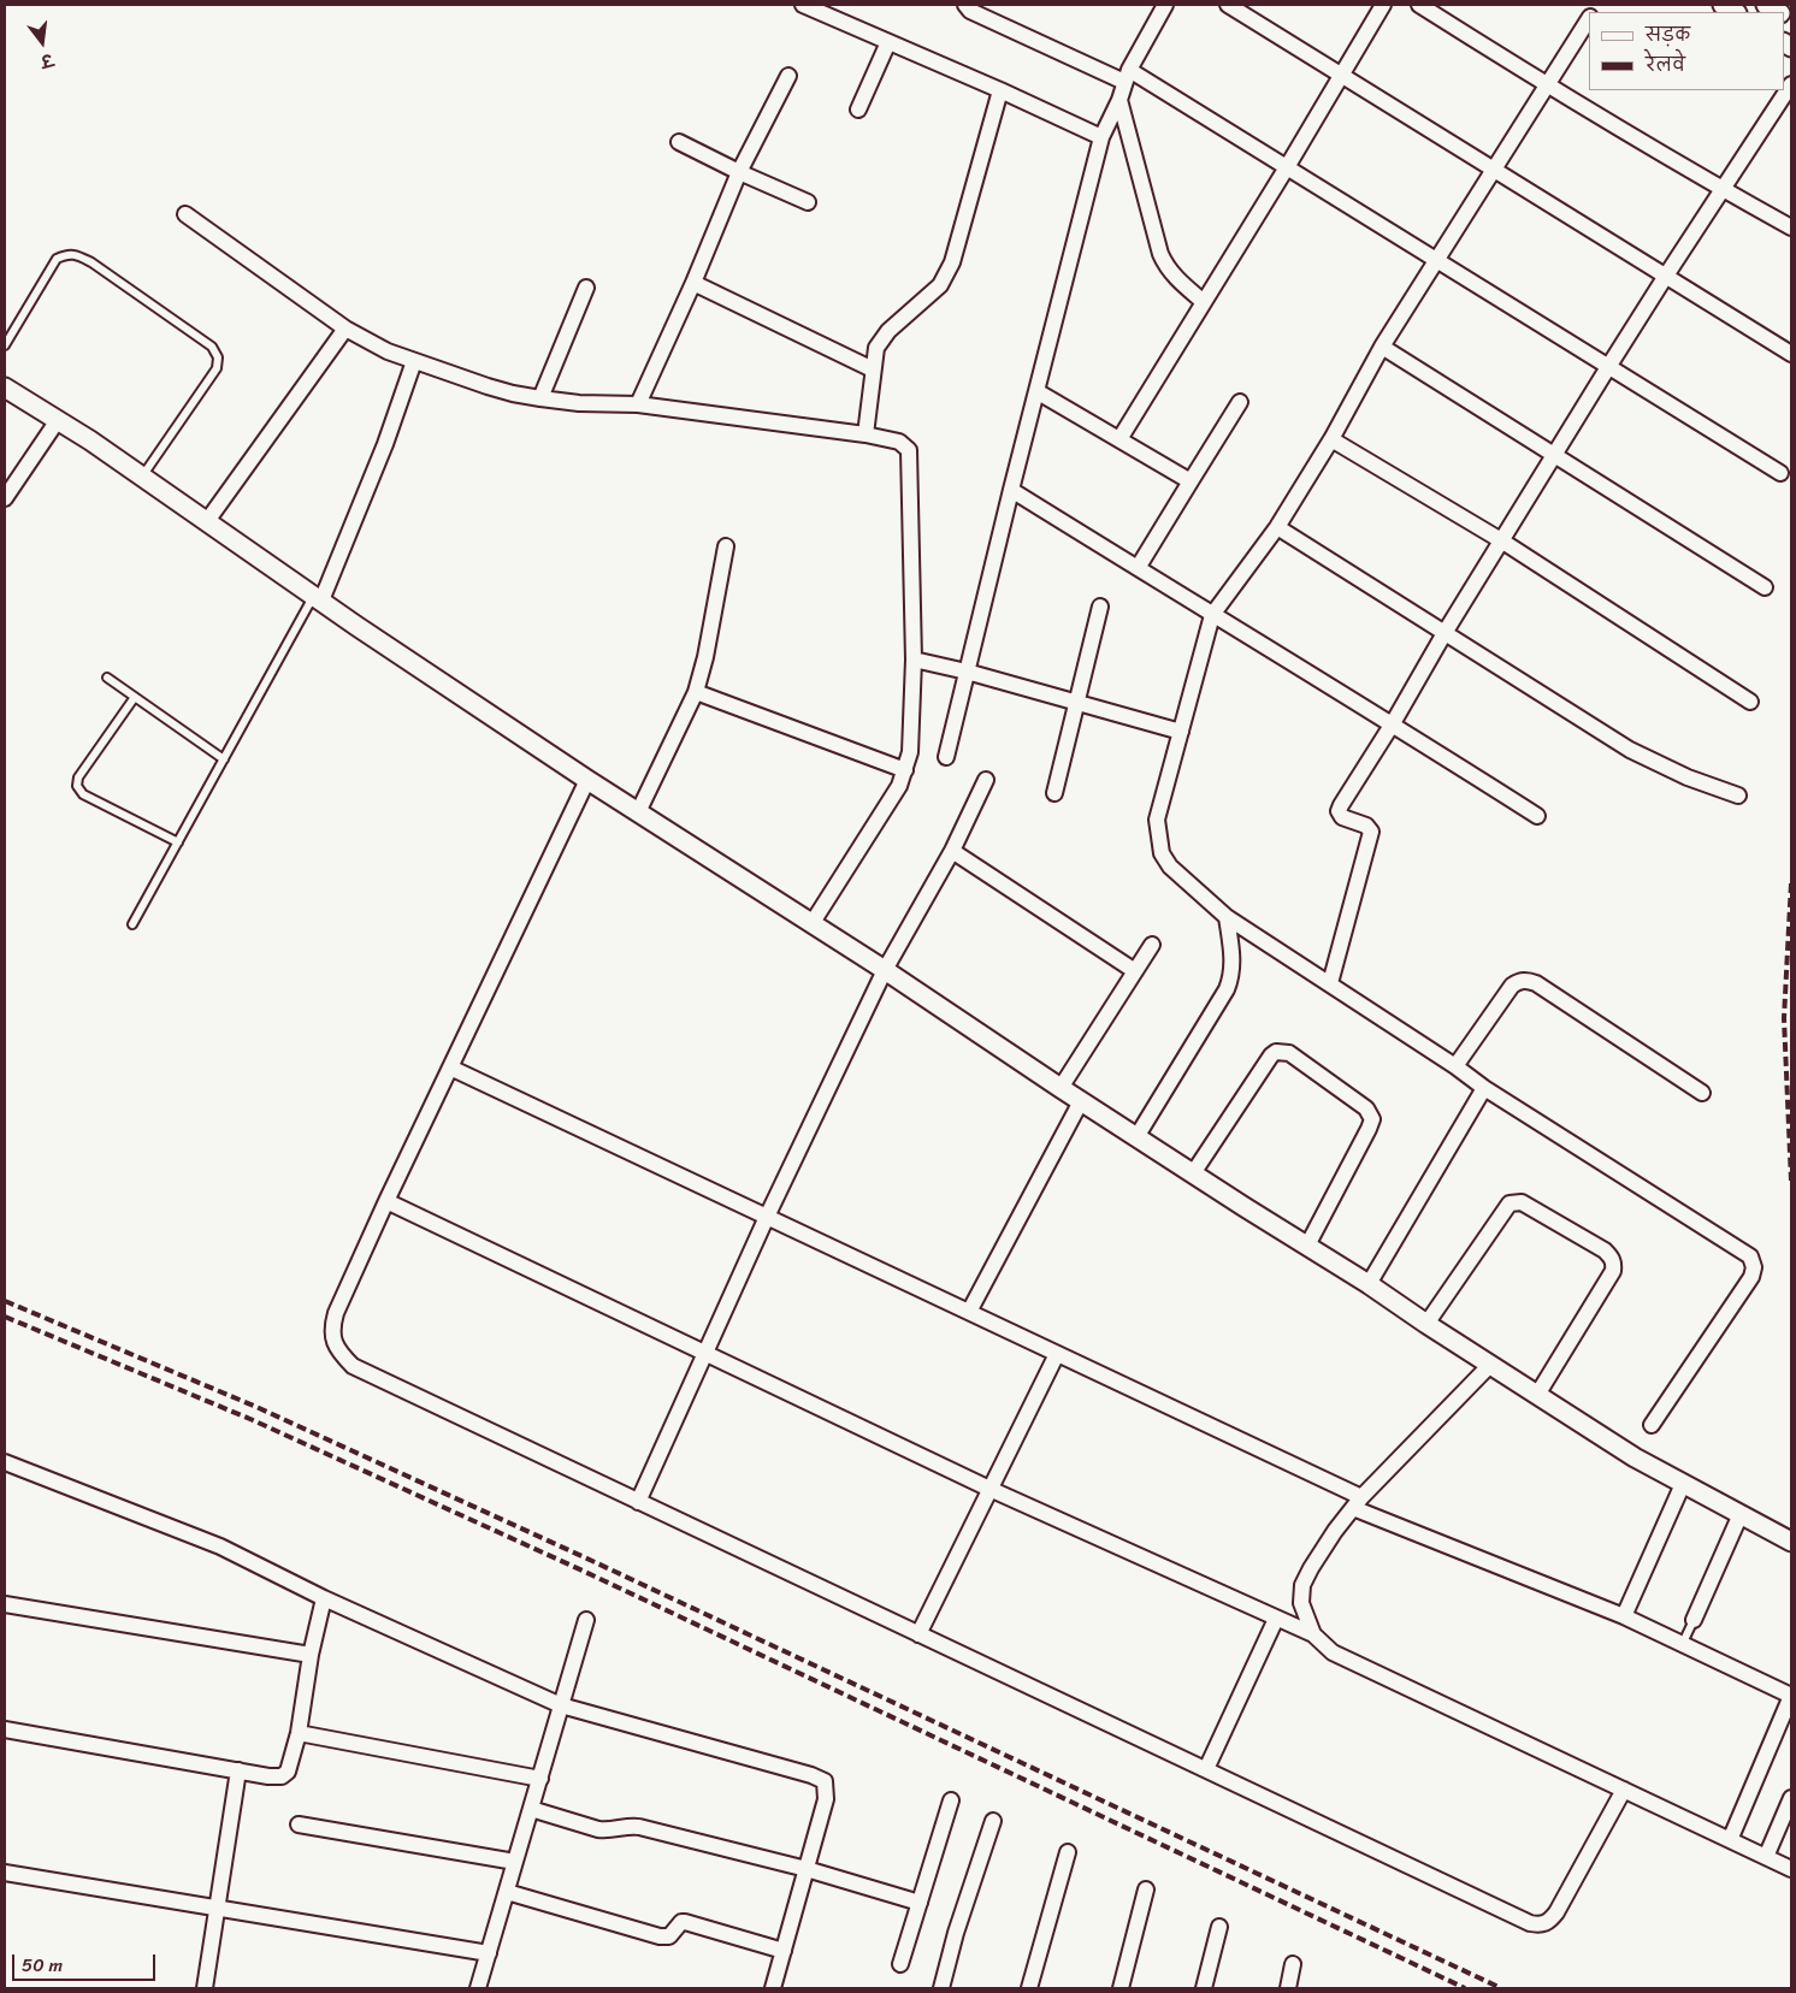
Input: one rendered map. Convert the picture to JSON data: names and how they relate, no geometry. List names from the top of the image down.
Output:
{
  "legend": ["सड़क", "रेलवे"],
  "scale_bar": "50 m",
  "north": "bottom"
}
